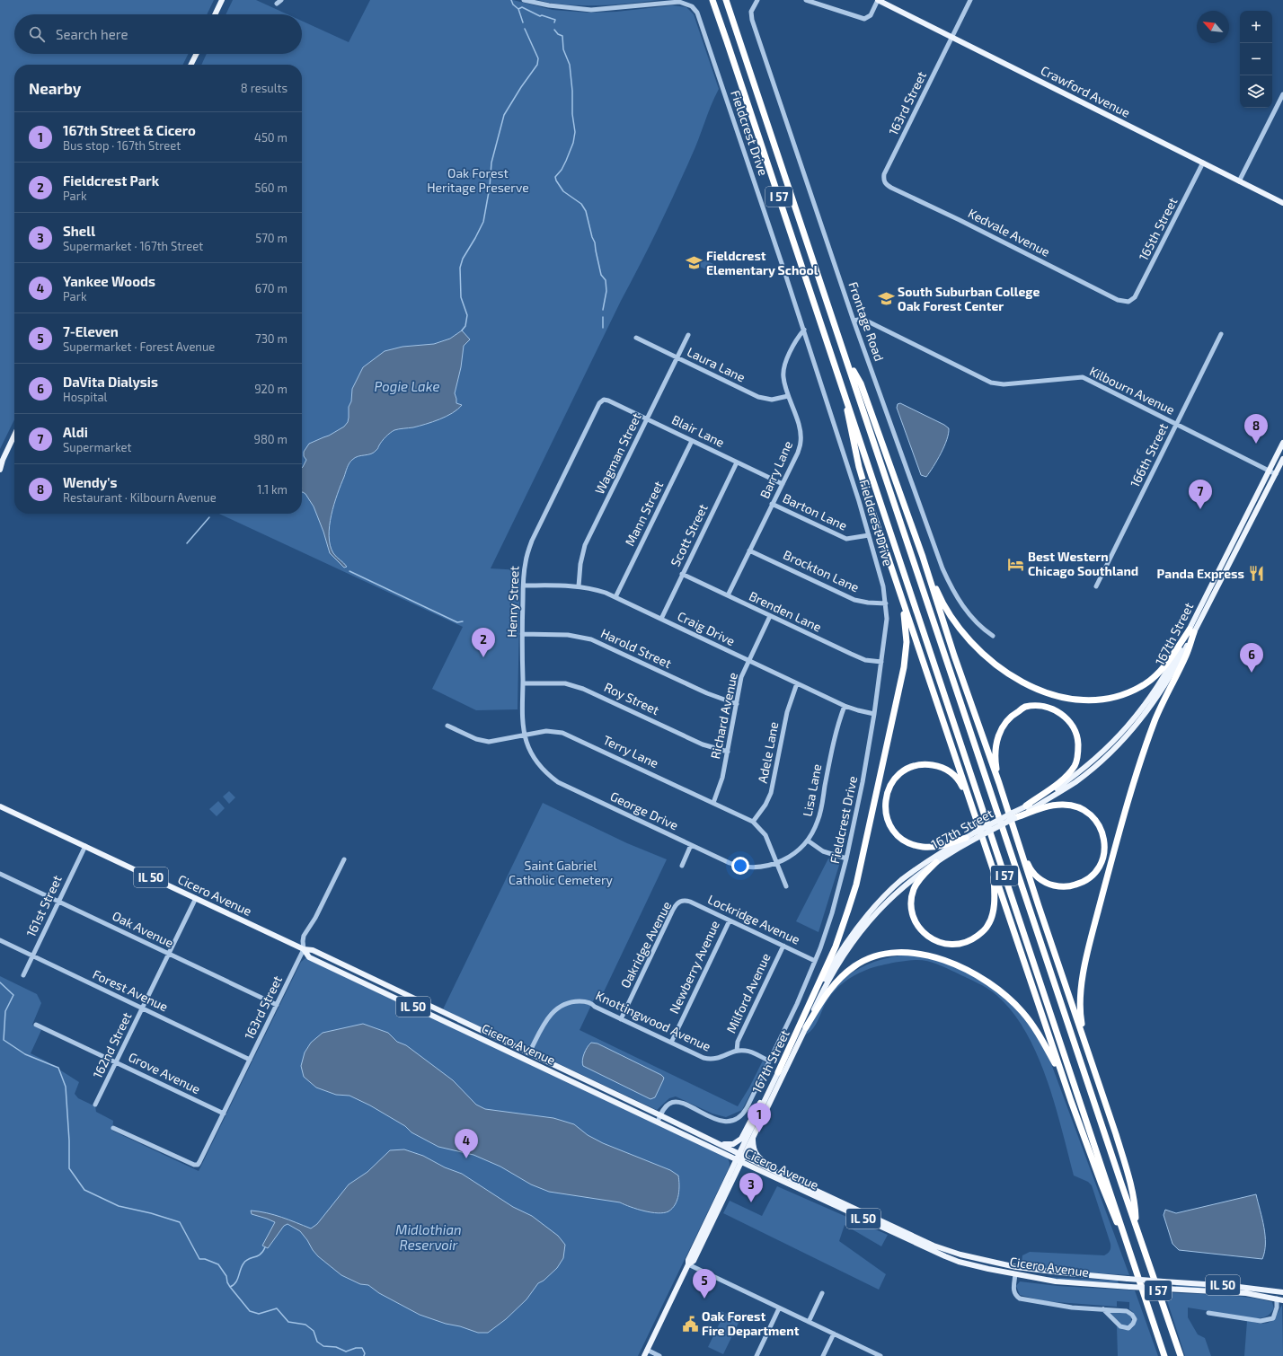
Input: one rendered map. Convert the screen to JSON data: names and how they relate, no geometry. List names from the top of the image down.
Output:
{
  "streets": {
    "highway": ["I 57"],
    "main road": [
      "Crawford Avenue",
      "167th Street",
      "IL 50",
      "Cicero Avenue"
    ],
    "street": [
      "163rd Street",
      "Fieldcrest Drive",
      "165th Street",
      "Kedvale Avenue",
      "Frontage Road",
      "Laura Lane",
      "Kilbourn Avenue",
      "Blair Lane",
      "Wagman Street",
      "166th Street",
      "Barry Lane",
      "Barton Lane",
      "Mann Street",
      "Scott Street",
      "Brockton Lane",
      "Henry Street",
      "Brenden Lane",
      "Craig Drive",
      "Harold Street",
      "Roy Street",
      "Richard Avenue",
      "Terry Lane",
      "Adele Lane",
      "Lisa Lane",
      "George Drive",
      "161st Street",
      "Lockridge Avenue",
      "Oak Avenue",
      "Oakridge Avenue",
      "Newberry Avenue",
      "Forest Avenue",
      "Milford Avenue",
      "Knottingwood Avenue",
      "162nd Street",
      "Grove Avenue"
    ]
  },
  "crossings": [
    ["Crawford Avenue", "163rd Street"],
    ["Crawford Avenue", "165th Street"],
    ["163rd Street", "Kedvale Avenue"],
    ["163rd Street", "Cicero Avenue"],
    ["163rd Street", "Oak Avenue"],
    ["163rd Street", "Forest Avenue"],
    ["163rd Street", "Grove Avenue"],
    ["Fieldcrest Drive", "Barry Lane"],
    ["Fieldcrest Drive", "Barton Lane"],
    ["Fieldcrest Drive", "Brockton Lane"],
    ["Fieldcrest Drive", "Brenden Lane"],
    ["Fieldcrest Drive", "Craig Drive"],
    ["Fieldcrest Drive", "Cicero Avenue"],
    ["Fieldcrest Drive", "Lockridge Avenue"],
    ["165th Street", "Kedvale Avenue"],
    ["Frontage Road", "Kilbourn Avenue"],
    ["Laura Lane", "Wagman Street"],
    ["Laura Lane", "Barry Lane"],
    ["Kilbourn Avenue", "166th Street"],
    ["Kilbourn Avenue", "167th Street"],
    ["Blair Lane", "Wagman Street"],
    ["Blair Lane", "Barry Lane"],
    ["Blair Lane", "Mann Street"],
    ["Blair Lane", "Scott Street"],
    ["Blair Lane", "Henry Street"],
    ["Wagman Street", "Craig Drive"],
    ["Barry Lane", "Barton Lane"],
    ["Barry Lane", "Brockton Lane"],
    ["Barry Lane", "Brenden Lane"],
    ["Mann Street", "Craig Drive"],
    ["Scott Street", "Brenden Lane"],
    ["Scott Street", "Craig Drive"],
    ["Henry Street", "Craig Drive"],
    ["Henry Street", "Harold Street"],
    ["Henry Street", "Roy Street"],
    ["Henry Street", "Terry Lane"],
    ["Henry Street", "George Drive"],
    ["Brenden Lane", "Richard Avenue"],
    ["Craig Drive", "Richard Avenue"],
    ["Craig Drive", "Adele Lane"],
    ["Craig Drive", "Lisa Lane"],
    ["167th Street", "Cicero Avenue"],
    ["Harold Street", "Richard Avenue"],
    ["Roy Street", "Richard Avenue"],
    ["Richard Avenue", "Terry Lane"],
    ["Terry Lane", "Adele Lane"],
    ["Terry Lane", "Lisa Lane"],
    ["Terry Lane", "George Drive"],
    ["Lisa Lane", "George Drive"],
    ["Cicero Avenue", "161st Street"],
    ["Cicero Avenue", "Knottingwood Avenue"],
    ["Cicero Avenue", "162nd Street"],
    ["161st Street", "Oak Avenue"],
    ["161st Street", "Forest Avenue"],
    ["Lockridge Avenue", "Oakridge Avenue"],
    ["Lockridge Avenue", "Newberry Avenue"],
    ["Lockridge Avenue", "Milford Avenue"],
    ["Oak Avenue", "162nd Street"],
    ["Oakridge Avenue", "Knottingwood Avenue"],
    ["Newberry Avenue", "Knottingwood Avenue"],
    ["Forest Avenue", "162nd Street"],
    ["Milford Avenue", "Knottingwood Avenue"],
    ["162nd Street", "Grove Avenue"]
  ],
  "water": ["Pogie Lake", "Midlothian Reservoir"],
  "parks": ["Oak Forest Heritage Preserve", "Saint Gabriel Catholic Cemetery"],
  "places": {
    "school or university": ["Fieldcrest Elementary School", "South Suburban College Oak Forest Center"],
    "hotel": ["Best Western Chicago Southland"],
    "restaurant": ["Panda Express"],
    "public building": ["Oak Forest Fire Department"]
  },
  "north": "top left",
  "page": {
    "map_buttons": ["+", "−"],
    "search": "Search here",
    "heading": ["Nearby", "8 results"],
    "list": [
      {
        "mark": "1",
        "name": "167th Street & Cicero",
        "note": "Bus stop · 167th Street",
        "value": "450 m"
      },
      {
        "mark": "2",
        "name": "Fieldcrest Park",
        "note": "Park",
        "value": "560 m"
      },
      {
        "mark": "3",
        "name": "Shell",
        "note": "Supermarket · 167th Street",
        "value": "570 m"
      },
      {
        "mark": "4",
        "name": "Yankee Woods",
        "note": "Park",
        "value": "670 m"
      },
      {
        "mark": "5",
        "name": "7-Eleven",
        "note": "Supermarket · Forest Avenue",
        "value": "730 m"
      },
      {
        "mark": "6",
        "name": "DaVita Dialysis",
        "note": "Hospital",
        "value": "920 m"
      },
      {
        "mark": "7",
        "name": "Aldi",
        "note": "Supermarket",
        "value": "980 m"
      },
      {
        "mark": "8",
        "name": "Wendy's",
        "note": "Restaurant · Kilbourn Avenue",
        "value": "1.1 km"
      }
    ],
    "pins": [
      "8",
      "7",
      "2",
      "6",
      "1",
      "4",
      "3",
      "5"
    ]
  }
}
